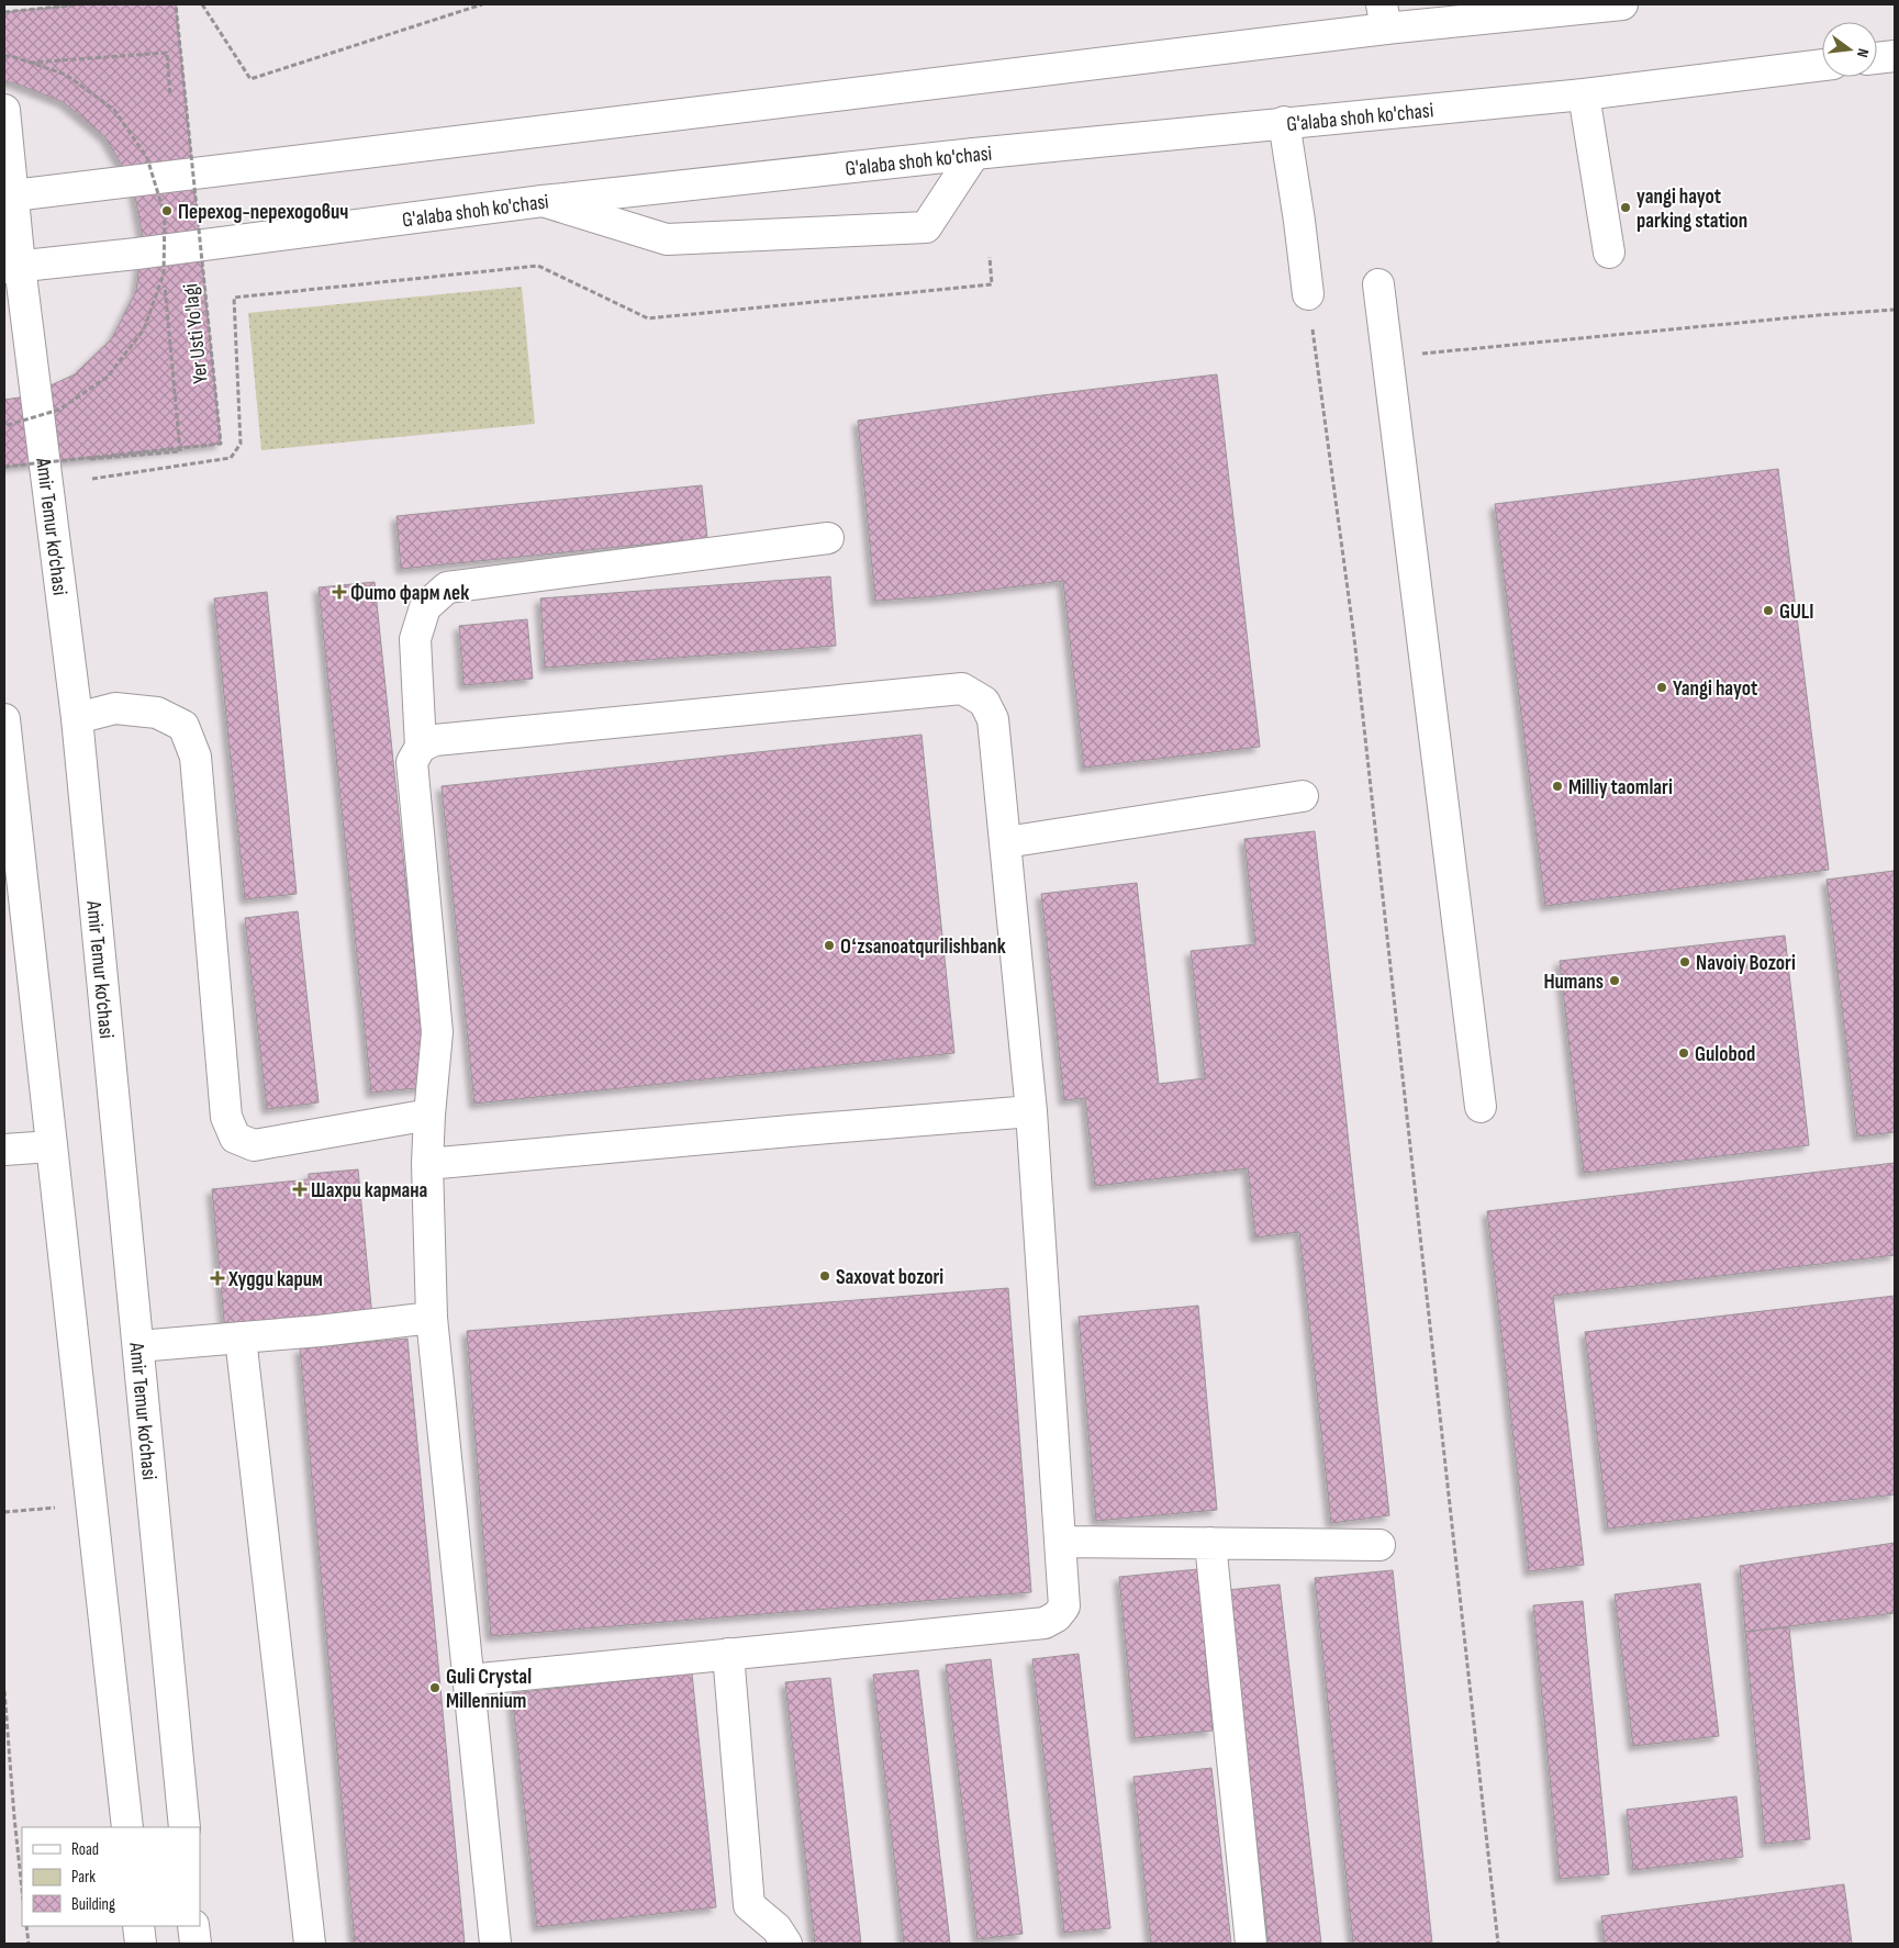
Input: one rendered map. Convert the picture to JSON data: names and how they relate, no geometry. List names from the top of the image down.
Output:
{
  "streets": {
    "main road": ["G'alaba shoh ko'chasi", "Amir Temur ko‘chasi"],
    "path": ["Yer Usti Yo'lagi"]
  },
  "crossings": [
    ["G'alaba shoh ko'chasi", "Amir Temur ko‘chasi"]
  ],
  "places": {
    "other": [
      "yangi hayot parking station",
      "Переход-переходович",
      "GULI",
      "Yangi hayot",
      "Milliy taomlari",
      "Oʻzsanoatqurilishbank",
      "Navoiy Bozori",
      "Humans",
      "Gulobod",
      "Saxovat bozori",
      "Guli Crystal Millennium"
    ],
    "health": ["Фито фарм лек", "Шахри кармана", "Худди карим"]
  },
  "legend": ["Road", "Park", "Building"],
  "north": "right"
}
